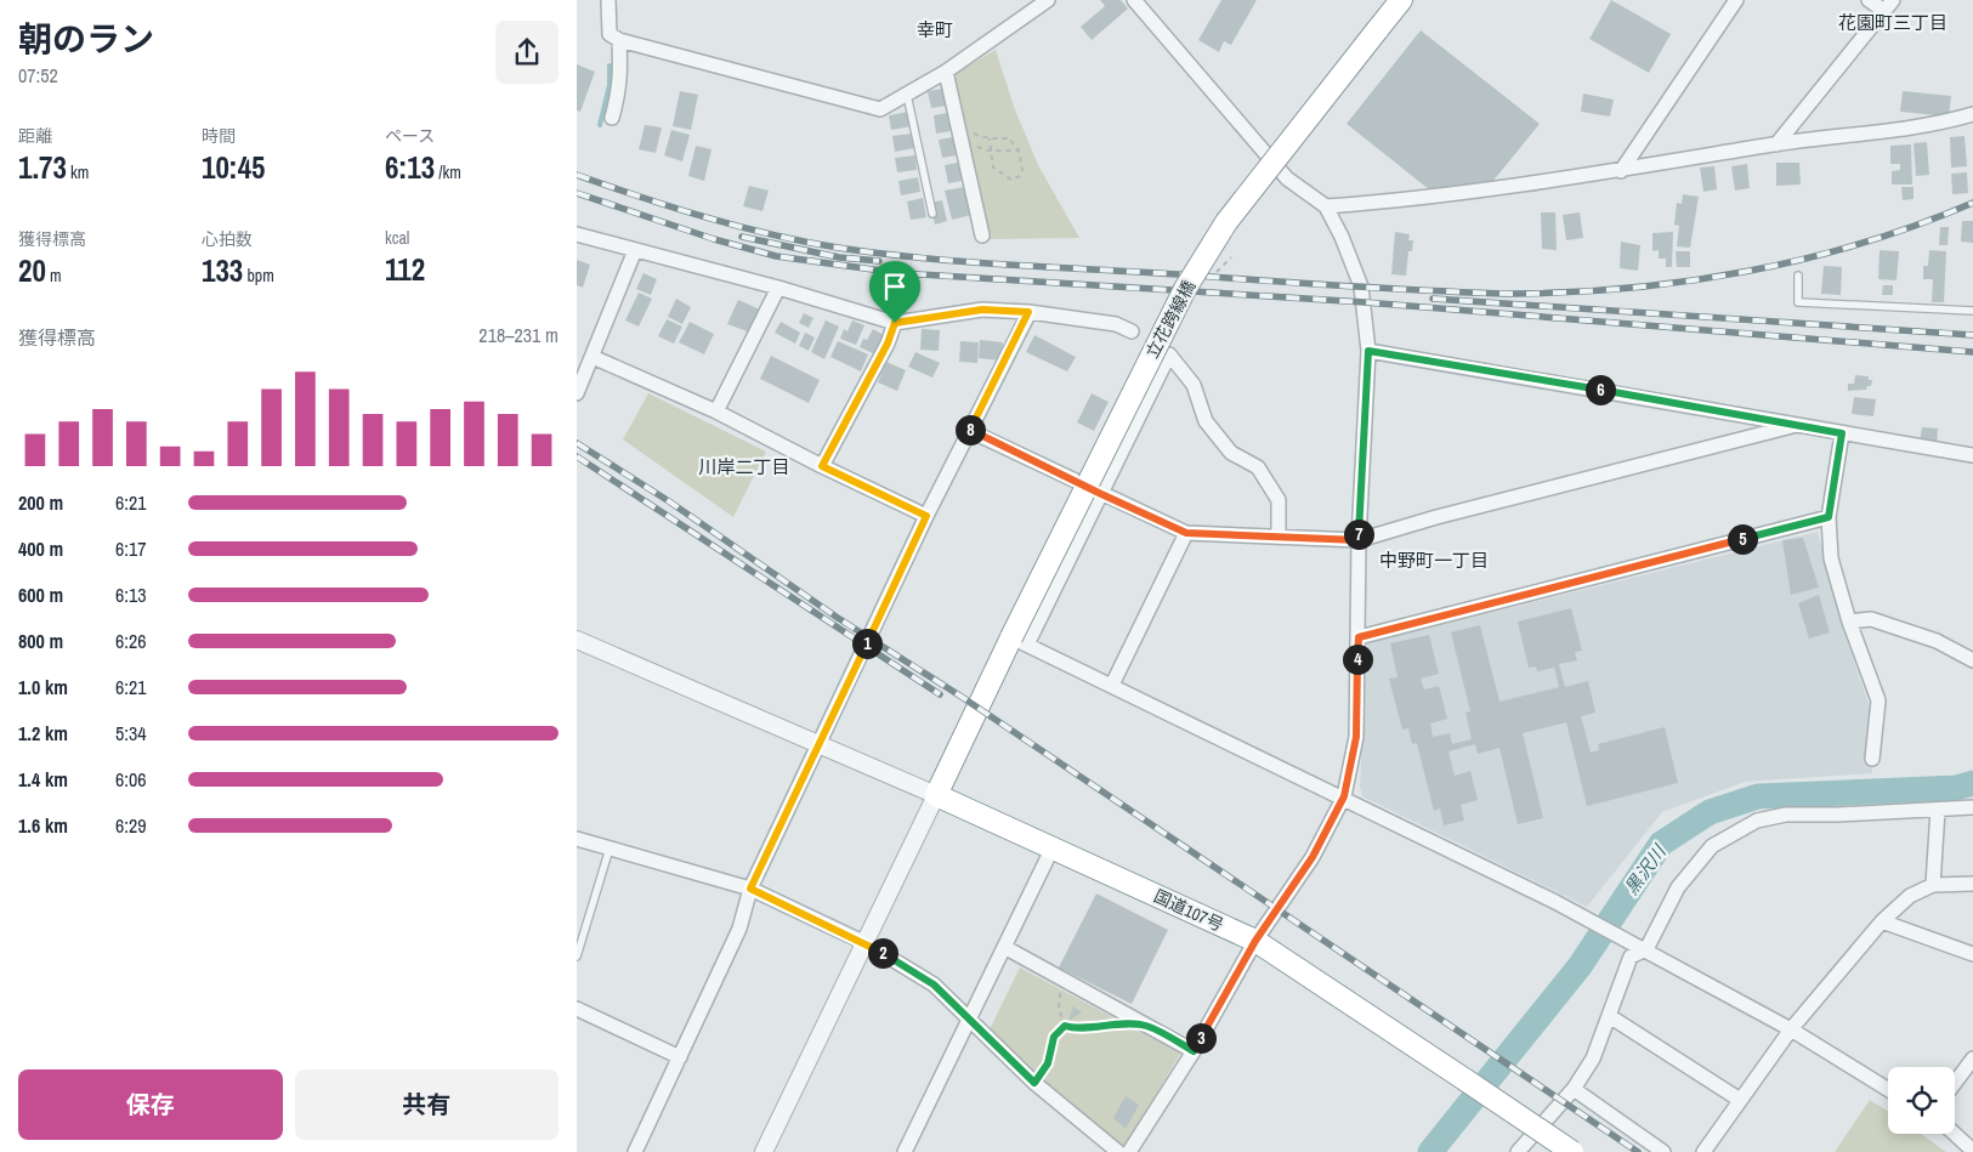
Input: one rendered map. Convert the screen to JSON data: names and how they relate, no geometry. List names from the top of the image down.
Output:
{
  "streets": {
    "highway": ["立花跨線橋", "国道107号"]
  },
  "districts": [
    "花園町三丁目",
    "幸町",
    "川岸二丁目",
    "中野町一丁目"
  ],
  "water": ["黒沢川"],
  "page": {
    "heading": ["朝のラン", "07:52"],
    "stats": [
      ["距離", "1.73 km"],
      ["時間", "10:45"],
      ["ペース", "6:13 /km"],
      ["獲得標高", "20 m"],
      ["心拍数", "133 bpm"],
      ["kcal", "112"]
    ],
    "chart": ["獲得標高", "218–231 m"],
    "pins": [
      "6",
      "8",
      "7",
      "5",
      "1",
      "4",
      "2",
      "3"
    ],
    "list": [
      {
        "name": "200 m",
        "note": "6:21"
      },
      {
        "name": "400 m",
        "note": "6:17"
      },
      {
        "name": "600 m",
        "note": "6:13"
      },
      {
        "name": "800 m",
        "note": "6:26"
      },
      {
        "name": "1.0 km",
        "note": "6:21"
      },
      {
        "name": "1.2 km",
        "note": "5:34"
      },
      {
        "name": "1.4 km",
        "note": "6:06"
      },
      {
        "name": "1.6 km",
        "note": "6:29"
      }
    ],
    "buttons": ["保存", "共有"]
  }
}
